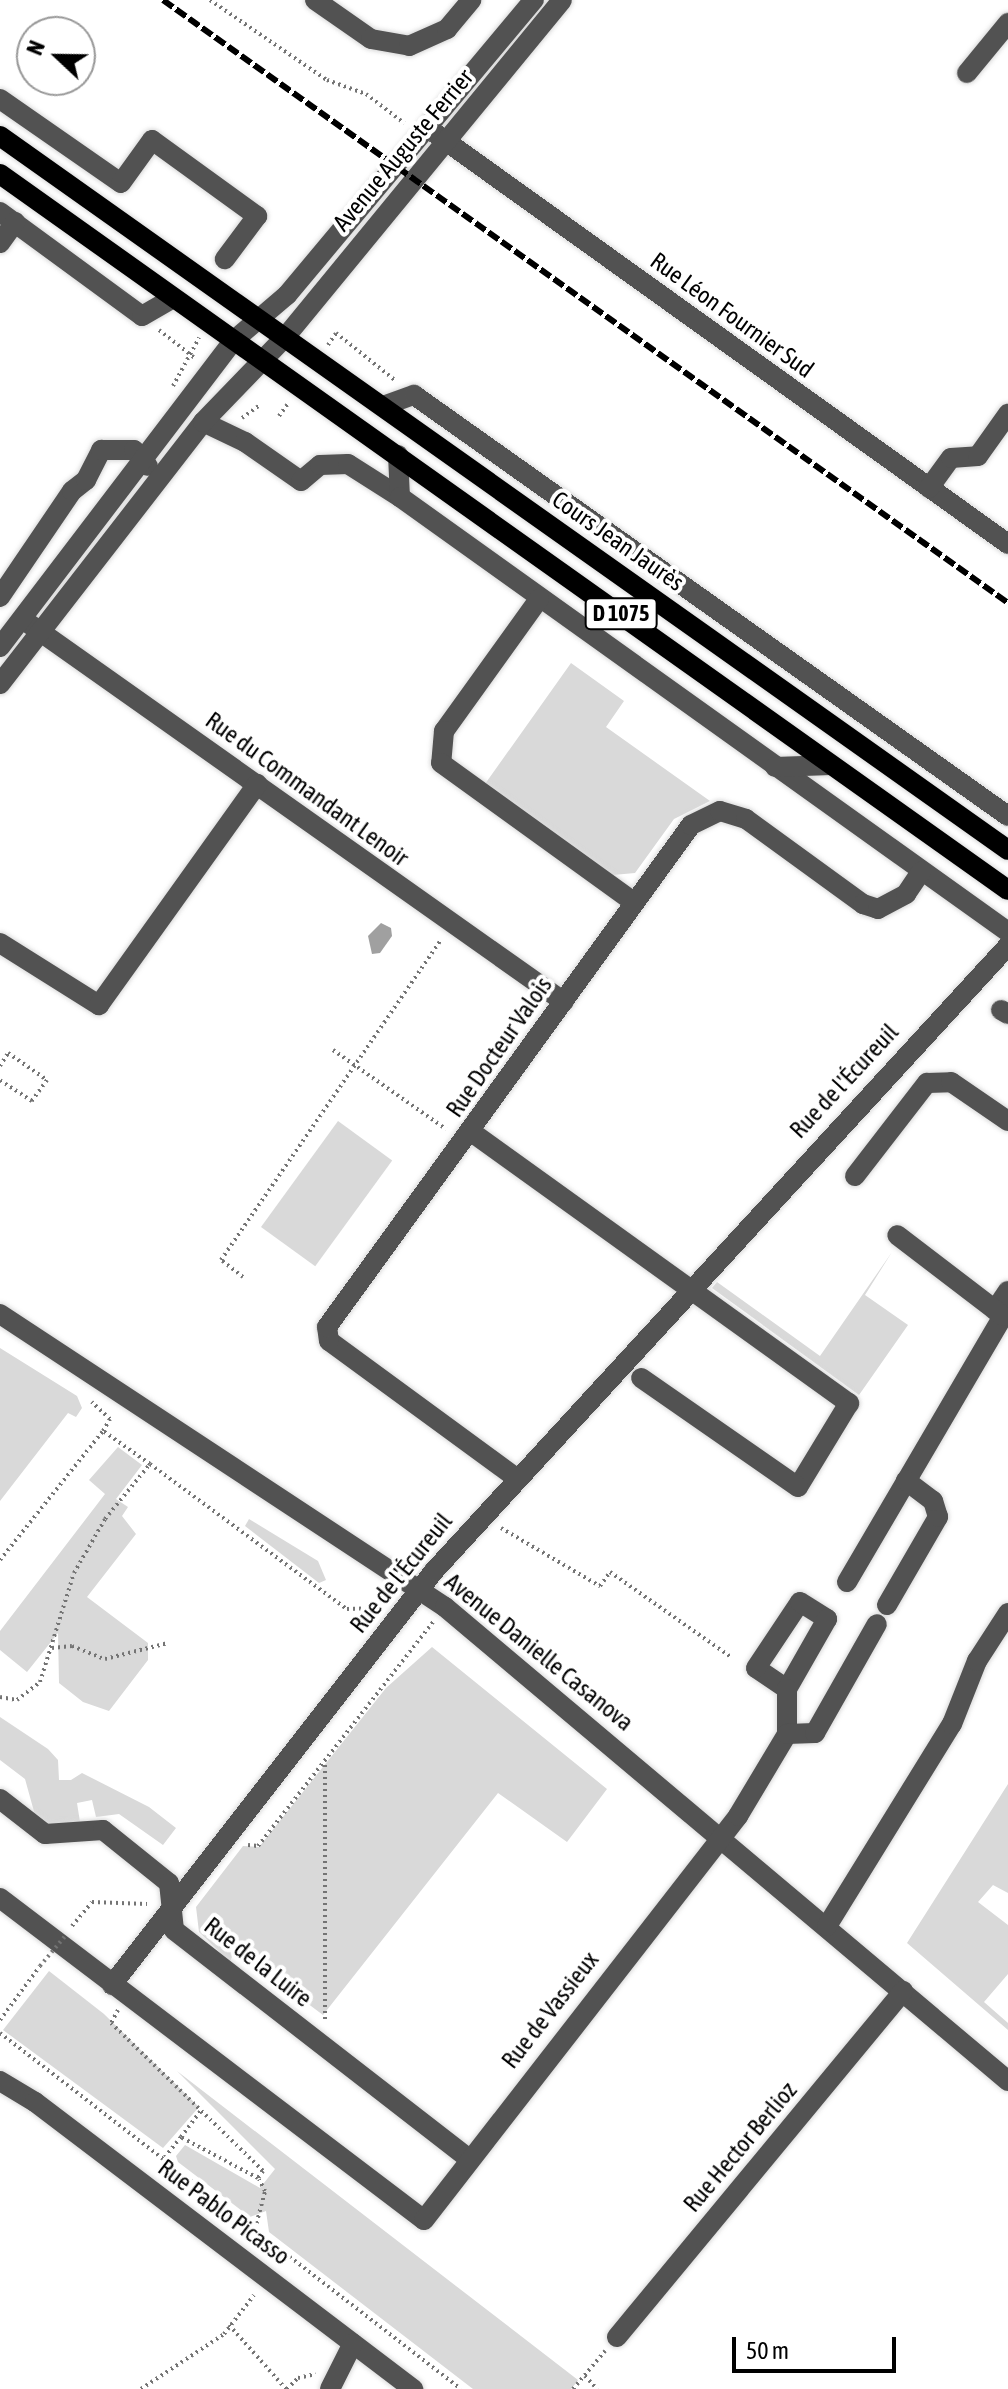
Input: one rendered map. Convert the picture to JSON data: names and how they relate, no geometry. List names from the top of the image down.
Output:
{
  "streets": {
    "main road": ["Cours Jean Jaurès", "D 1075"],
    "street": [
      "Avenue Auguste Ferrier",
      "Rue Léon Fournier Sud",
      "Rue du Commandant Lenoir",
      "Rue Docteur Valois",
      "Rue de l'Écureuil",
      "Avenue Danielle Casanova",
      "Rue de la Luire",
      "Rue de Vassieux",
      "Rue Hector Berlioz",
      "Rue Pablo Picasso"
    ]
  },
  "crossings": [
    ["Avenue Auguste Ferrier", "Rue Léon Fournier Sud"],
    ["Avenue Auguste Ferrier", "Cours Jean Jaurès"],
    ["Avenue Auguste Ferrier", "D 1075"],
    ["Avenue Auguste Ferrier", "Rue du Commandant Lenoir"],
    ["Rue du Commandant Lenoir", "Rue Docteur Valois"],
    ["Rue Docteur Valois", "Rue de l'Écureuil"],
    ["Rue de l'Écureuil", "Avenue Danielle Casanova"],
    ["Rue de l'Écureuil", "Rue de la Luire"],
    ["Rue de l'Écureuil", "Rue de Vassieux"],
    ["Avenue Danielle Casanova", "Rue de Vassieux"],
    ["Avenue Danielle Casanova", "Rue Hector Berlioz"],
    ["Rue de la Luire", "Rue de Vassieux"]
  ],
  "scale_bar": "50 m",
  "north": "left"
}
